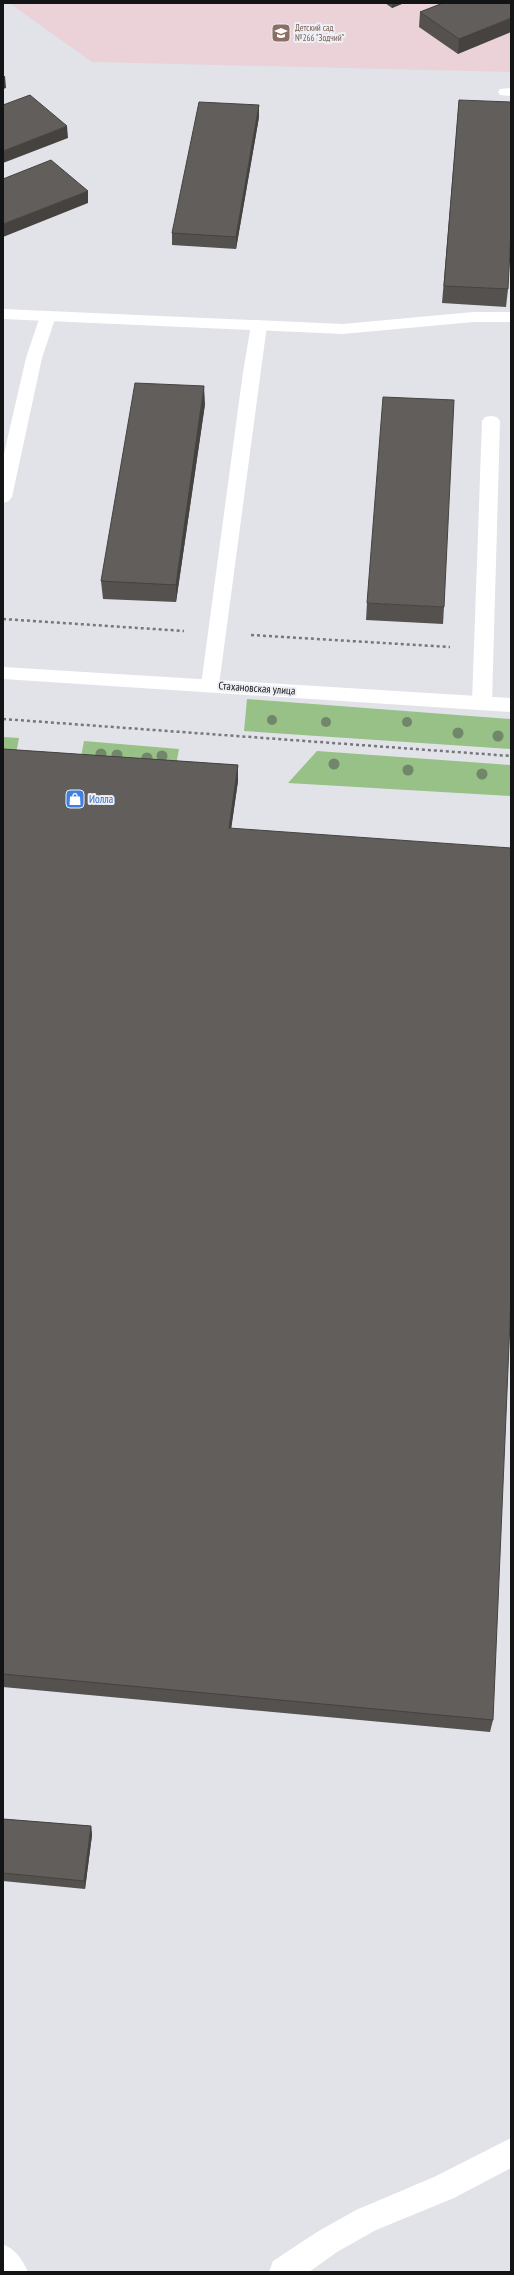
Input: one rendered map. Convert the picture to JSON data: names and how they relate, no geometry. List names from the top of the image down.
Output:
{
  "streets": {
    "street": ["Стахановская улица"]
  },
  "places": {
    "school or university": ["Детский сад №266 \"Зодчий\""],
    "shop": ["Иолла"]
  }
}
